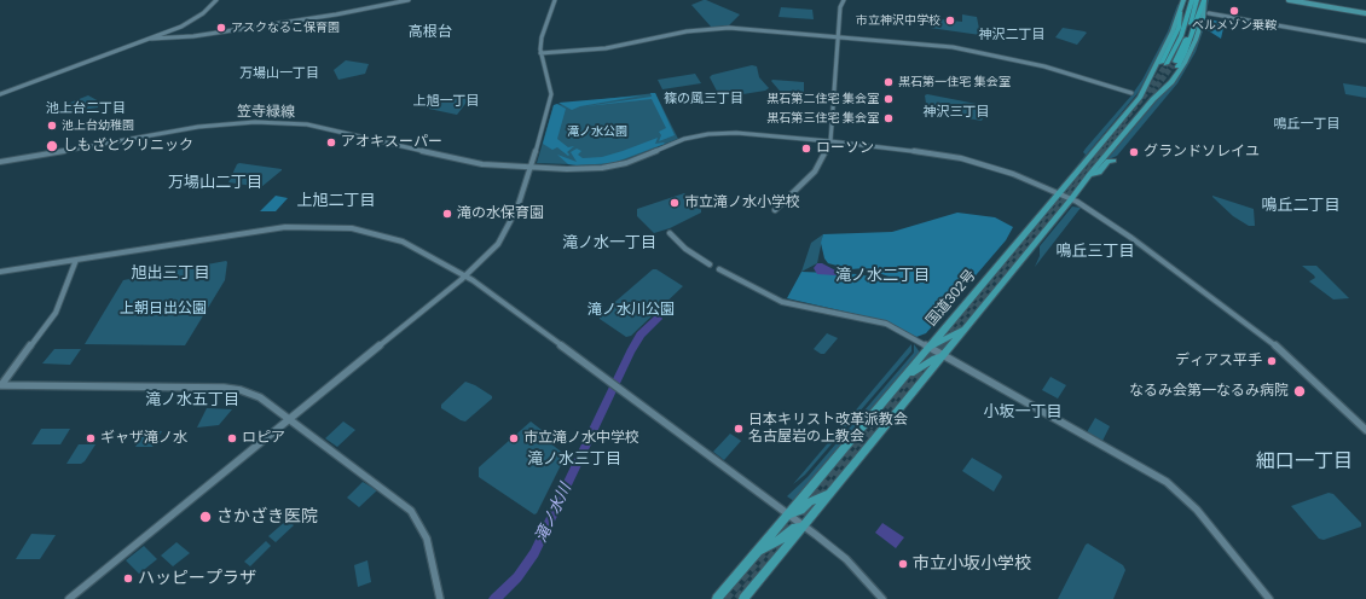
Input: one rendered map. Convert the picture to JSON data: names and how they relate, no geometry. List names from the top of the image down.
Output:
{
  "streets": {
    "highway": ["国道302号"],
    "street": ["笠寺緑線"]
  },
  "crossings": [
    ["笠寺緑線", "国道302号"]
  ],
  "districts": [
    "高根台",
    "神沢二丁目",
    "万場山一丁目",
    "篠の風三丁目",
    "上旭一丁目",
    "池上台二丁目",
    "神沢三丁目",
    "鳴丘一丁目",
    "万場山二丁目",
    "上旭二丁目",
    "鳴丘二丁目",
    "滝ノ水一丁目",
    "鳴丘三丁目",
    "旭出三丁目",
    "滝ノ水二丁目",
    "滝ノ水五丁目",
    "小坂一丁目",
    "滝ノ水三丁目",
    "細口一丁目"
  ],
  "water": ["滝ノ水川"],
  "parks": ["滝ノ水公園", "上朝日出公園", "滝ノ水川公園"],
  "places": [
    "ベルメゾン乗鞍",
    "市立神沢中学校",
    "アスクなるこ保育園",
    "黒石第一住宅 集会室",
    "黒石第二住宅 集会室",
    "黒石第三住宅 集会室",
    "池上台幼稚園",
    "アオキスーパー",
    "しもざとクリニック",
    "ローソン",
    "グランドソレイユ",
    "市立滝ノ水小学校",
    "滝の水保育園",
    "ディアス平手",
    "なるみ会第一なるみ病院",
    "日本キリスト改革派教会 名古屋岩の上教会",
    "ギャザ滝ノ水",
    "ロピア",
    "市立滝ノ水中学校",
    "さかざき医院",
    "市立小坂小学校",
    "ハッピープラザ"
  ]
}
